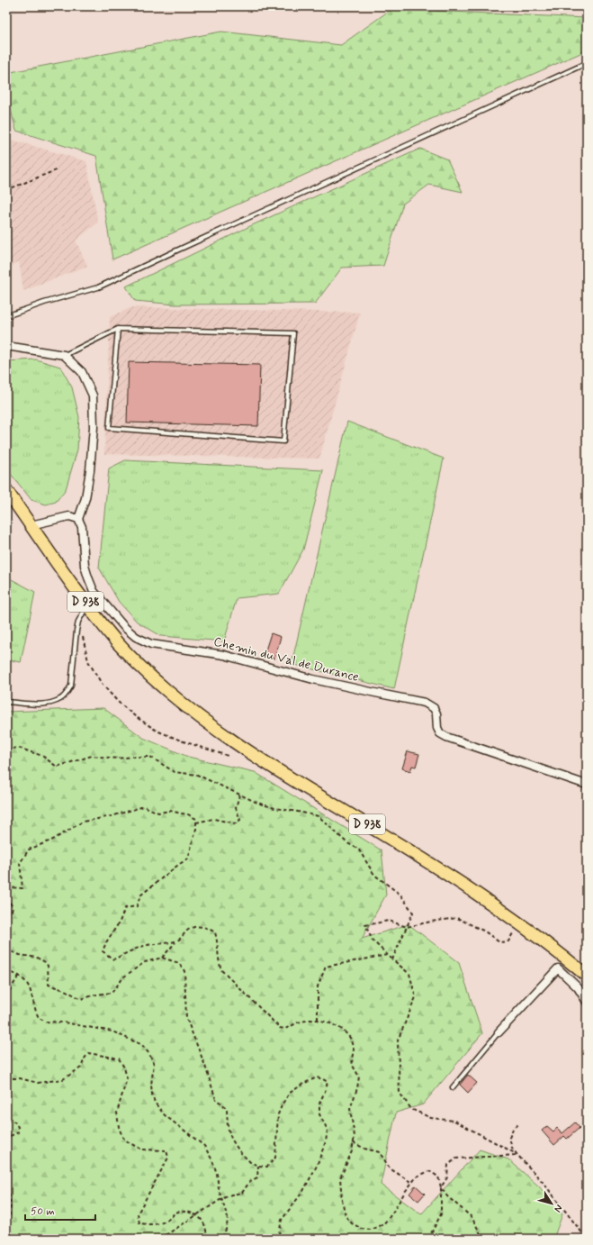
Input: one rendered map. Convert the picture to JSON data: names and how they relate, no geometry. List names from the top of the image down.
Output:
{
  "streets": {
    "main road": ["D 938"],
    "street": ["Chemin du Val de Durance"]
  },
  "scale_bar": "50 m",
  "north": "bottom right"
}
